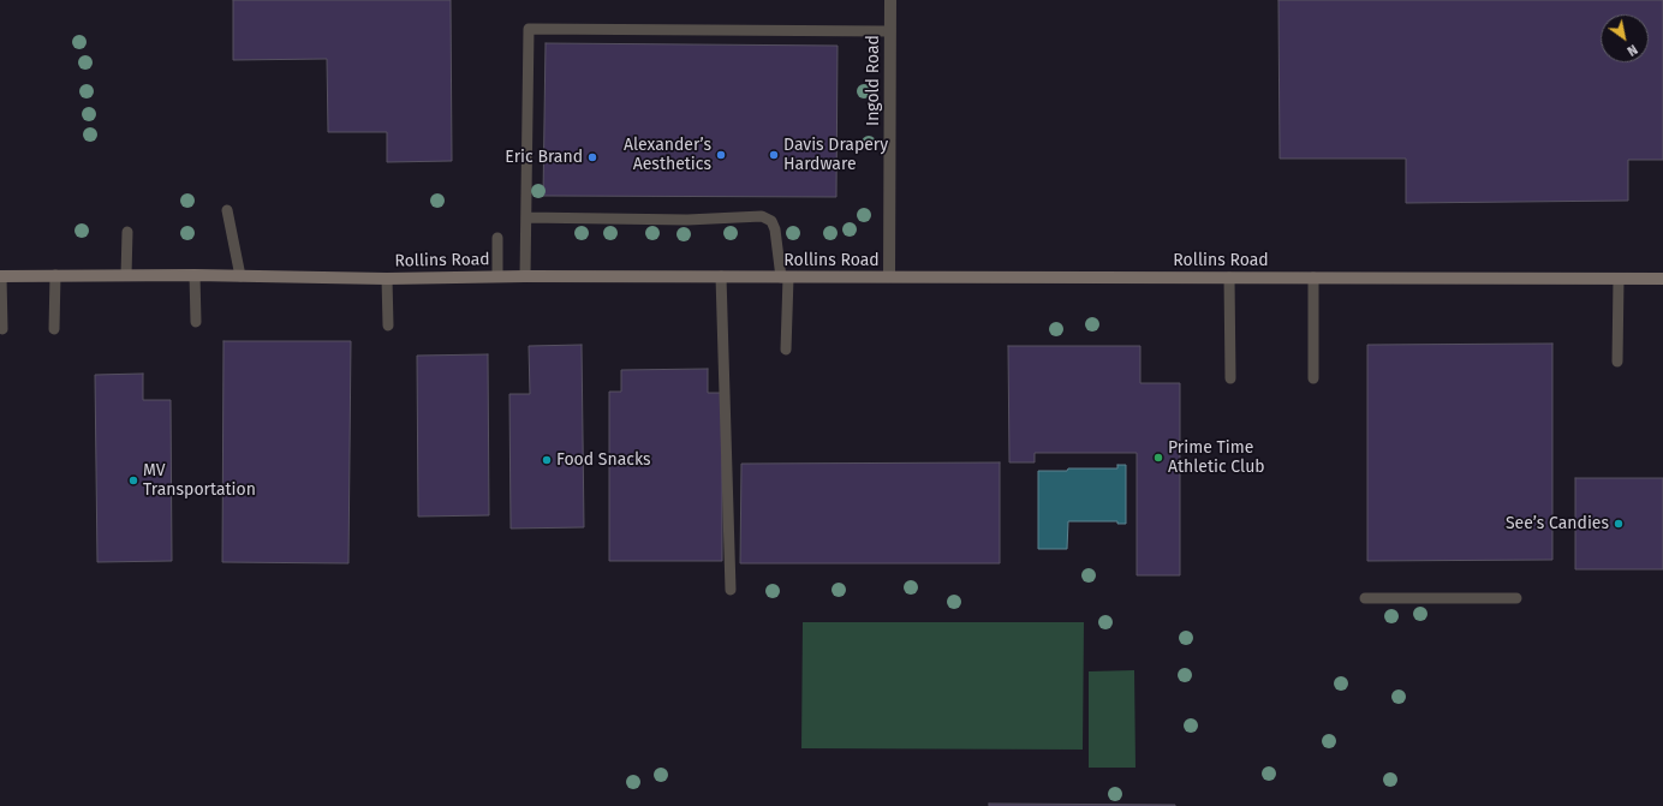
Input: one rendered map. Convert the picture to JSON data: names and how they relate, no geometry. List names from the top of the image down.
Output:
{
  "streets": {
    "main road": ["Rollins Road"],
    "street": ["Ingold Road"]
  },
  "crossings": [
    ["Ingold Road", "Rollins Road"]
  ],
  "places": [
    "Alexander’s Aesthetics",
    "Davis Drapery Hardware",
    "Eric Brand",
    "Prime Time Athletic Club",
    "Food Snacks",
    "MV Transportation",
    "See’s Candies"
  ],
  "north": "bottom right"
}
